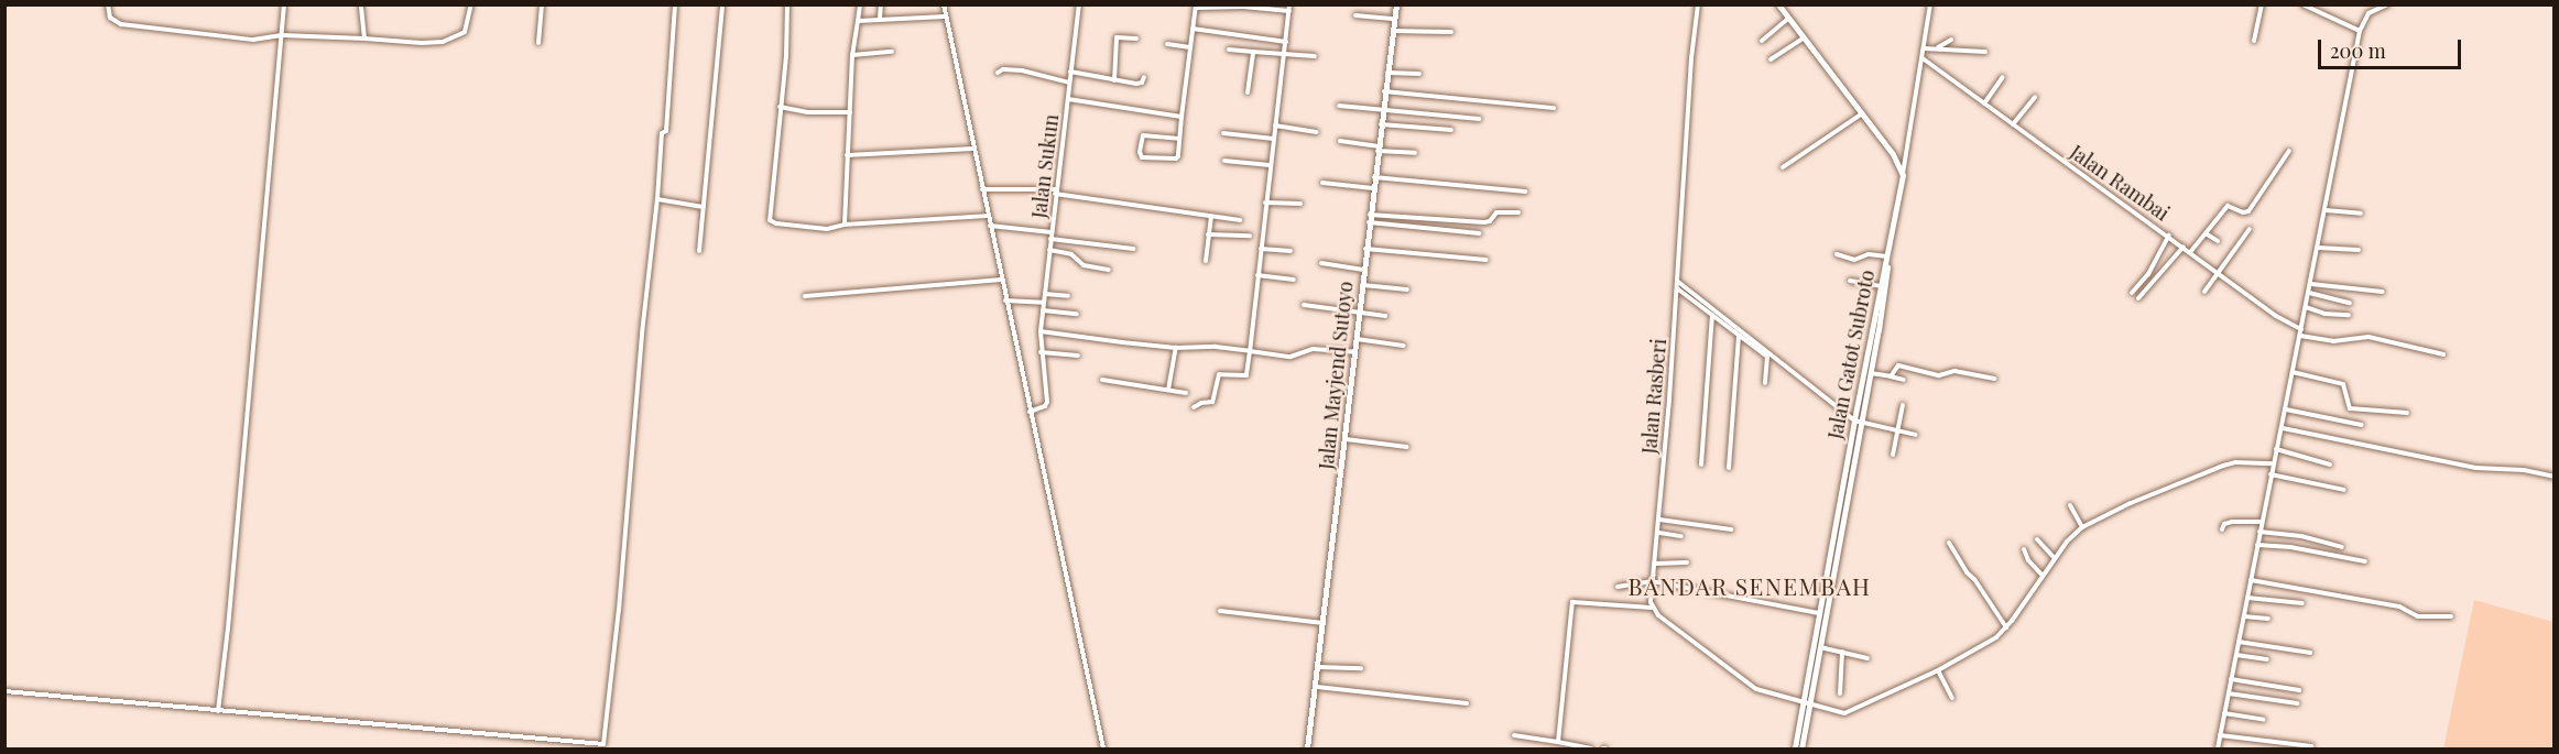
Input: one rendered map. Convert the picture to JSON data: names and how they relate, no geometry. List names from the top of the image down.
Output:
{
  "streets": {
    "main road": ["Jalan Gatot Subroto", "Jalan Mayjend Sutoyo"],
    "street": ["Jalan Sukun", "Jalan Rambai", "Jalan Rasberi"]
  },
  "districts": ["BANDAR SENEMBAH"],
  "scale_bar": "200 m"
}
